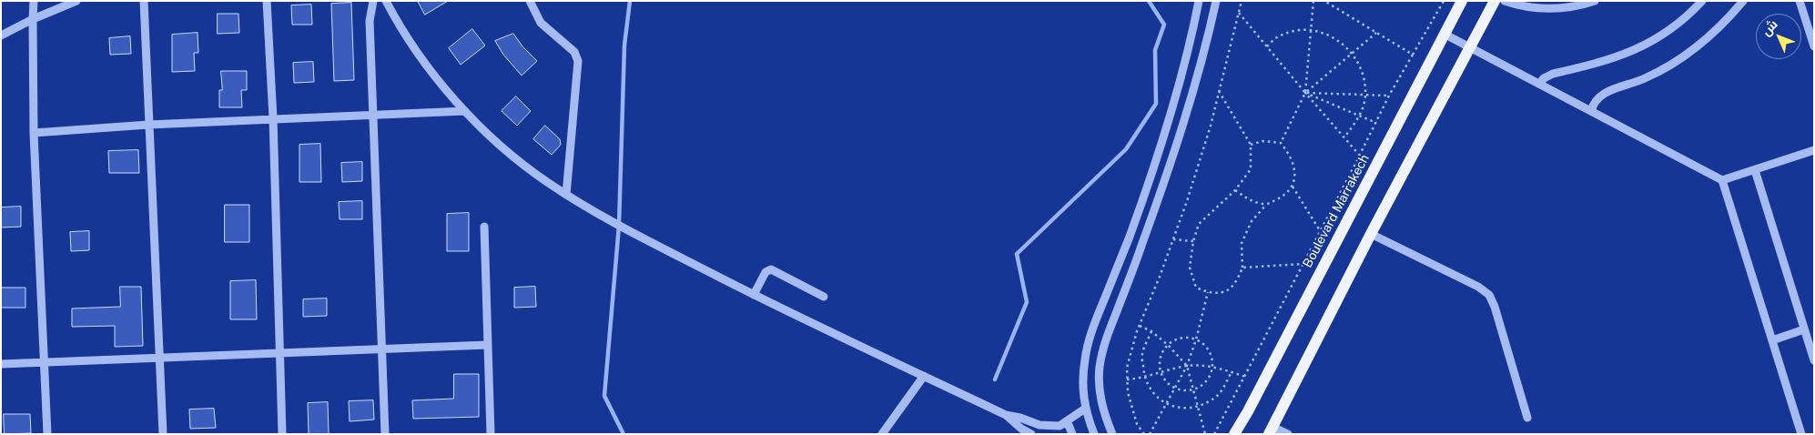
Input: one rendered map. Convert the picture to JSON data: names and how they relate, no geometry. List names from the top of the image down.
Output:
{
  "streets": {
    "main road": ["Boulevard Marrakech"]
  },
  "north": "top left"
}
